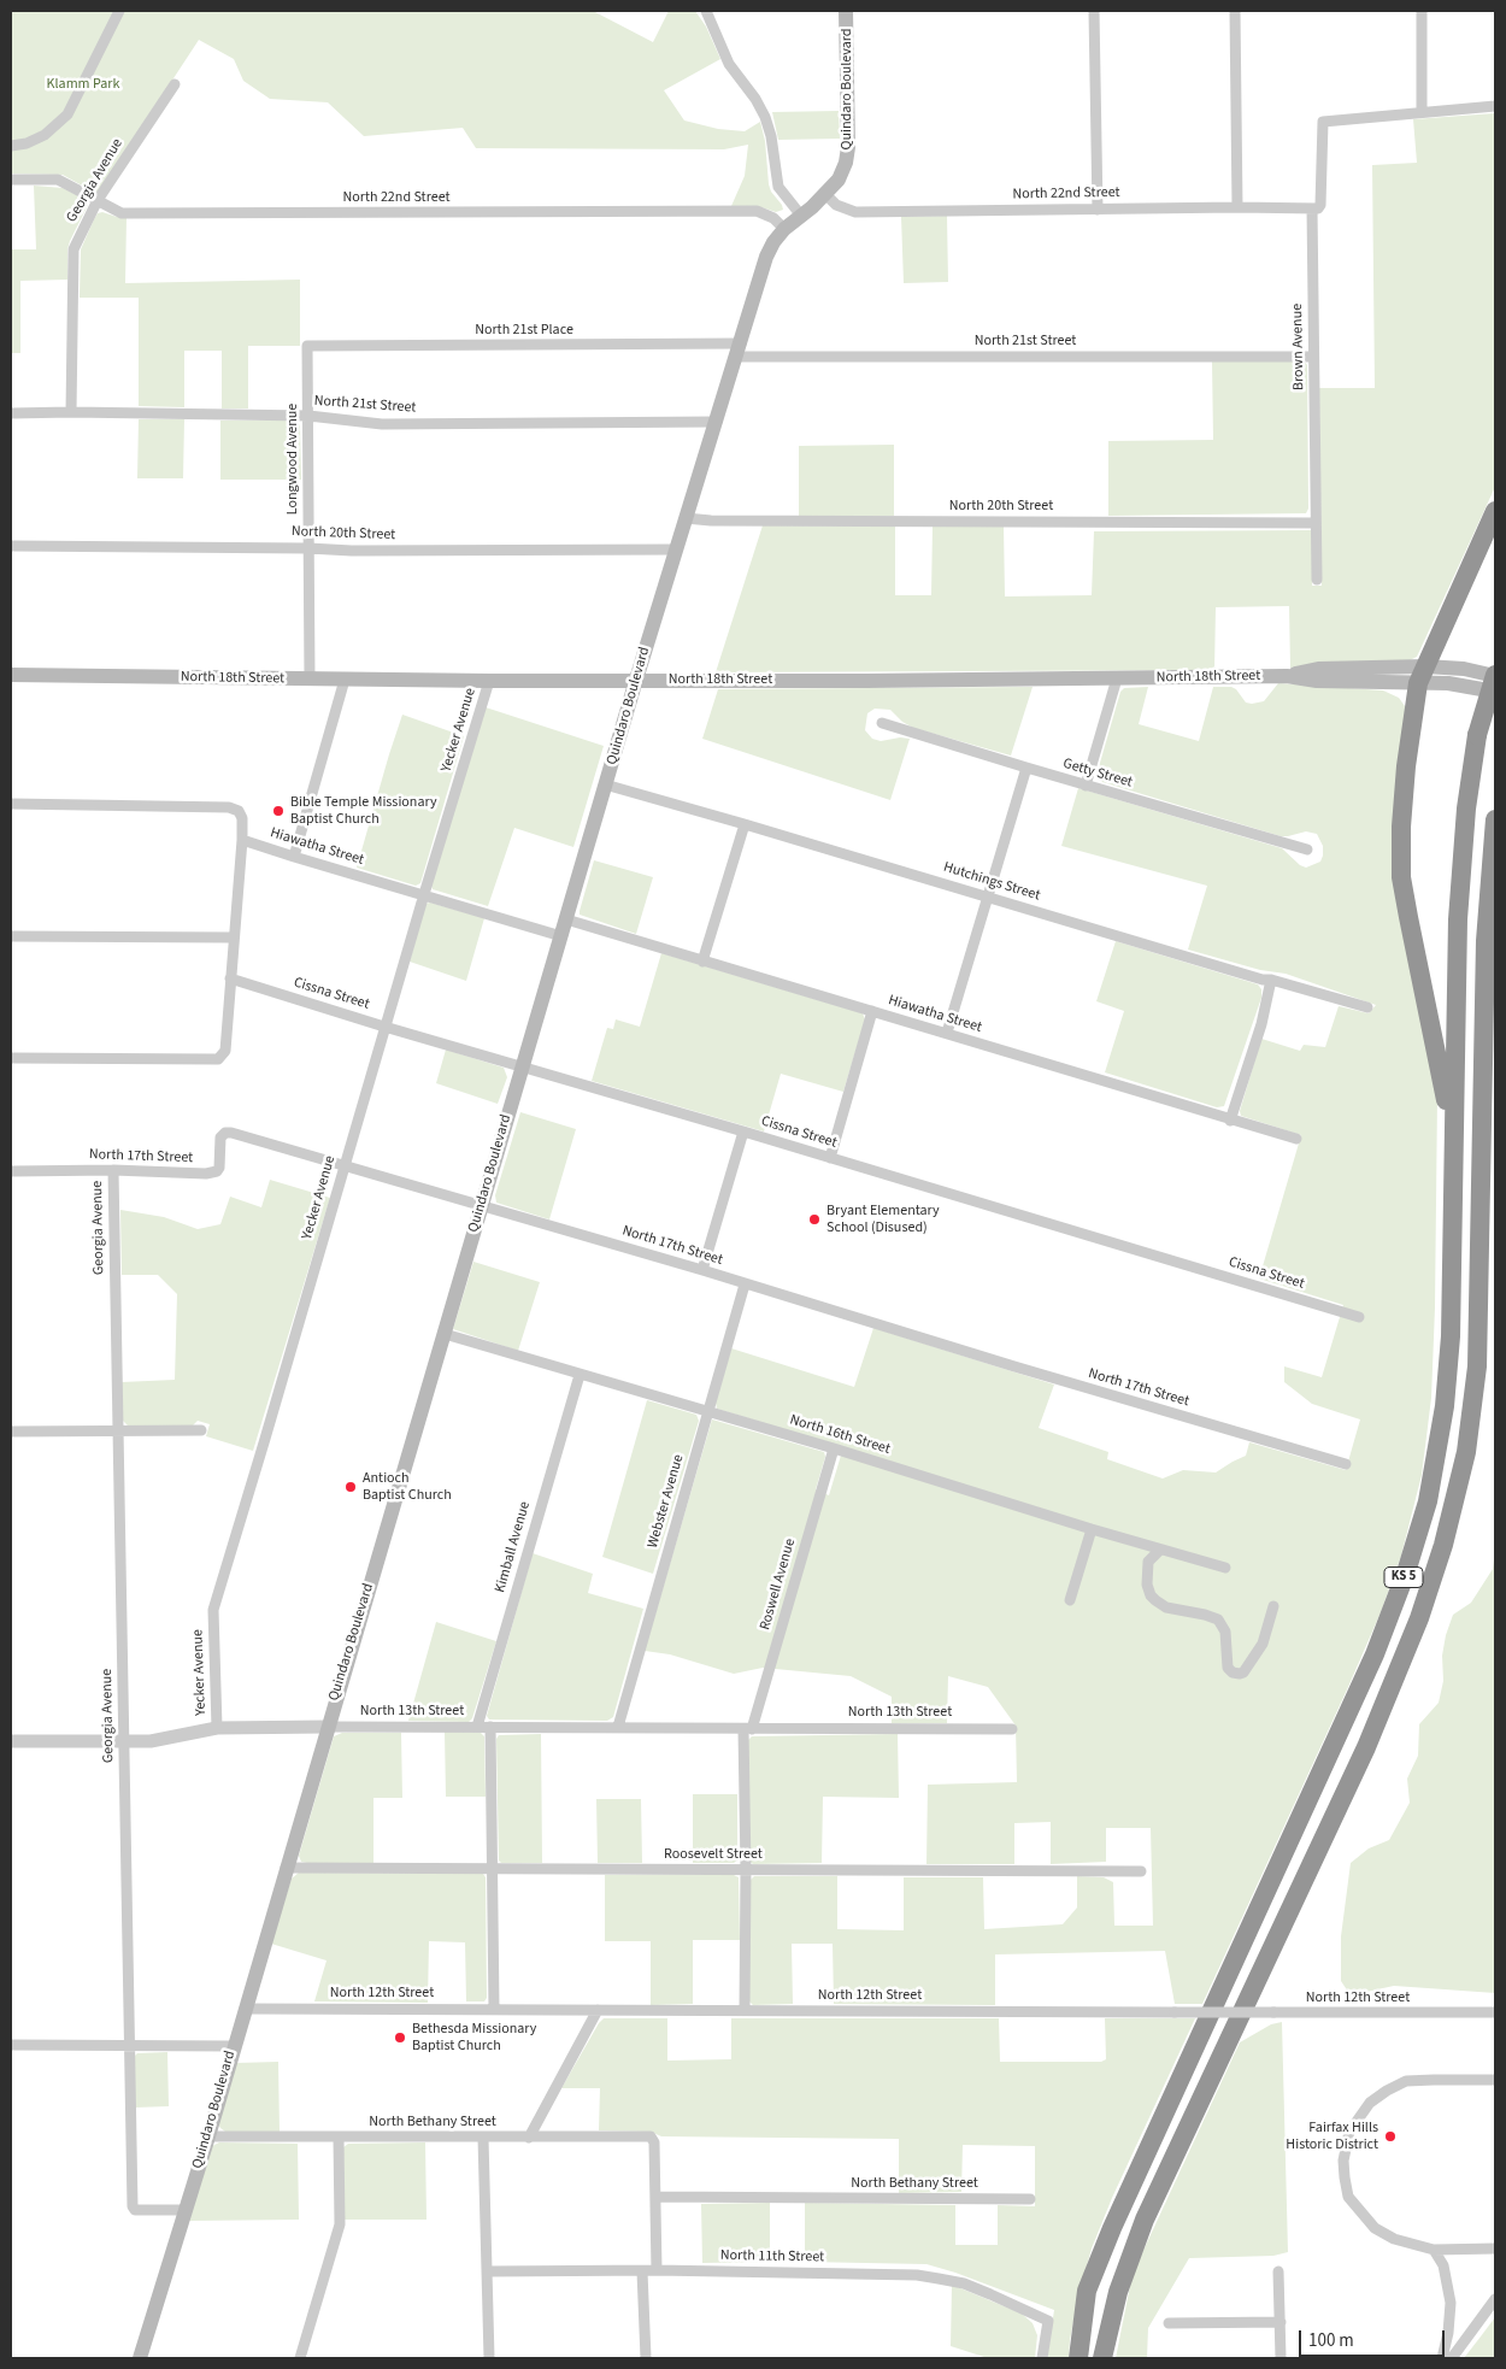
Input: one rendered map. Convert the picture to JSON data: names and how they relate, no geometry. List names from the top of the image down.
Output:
{
  "streets": {
    "highway": ["KS 5"],
    "main road": ["Quindaro Boulevard", "North 18th Street"],
    "street": [
      "Georgia Avenue",
      "North 22nd Street",
      "North 21st Place",
      "North 21st Street",
      "Brown Avenue",
      "Longwood Avenue",
      "North 20th Street",
      "Yecker Avenue",
      "Getty Street",
      "Hiawatha Street",
      "Hutchings Street",
      "Cissna Street",
      "North 17th Street",
      "North 16th Street",
      "Webster Avenue",
      "Kimball Avenue",
      "Roswell Avenue",
      "North 13th Street",
      "Roosevelt Street",
      "North 12th Street",
      "North Bethany Street",
      "North 11th Street"
    ]
  },
  "crossings": [
    ["Quindaro Boulevard", "Georgia Avenue"],
    ["Quindaro Boulevard", "North 22nd Street"],
    ["Quindaro Boulevard", "North 21st Place"],
    ["Quindaro Boulevard", "North 21st Street"],
    ["Quindaro Boulevard", "North 20th Street"],
    ["Quindaro Boulevard", "North 18th Street"],
    ["Quindaro Boulevard", "Hiawatha Street"],
    ["Quindaro Boulevard", "Hutchings Street"],
    ["Quindaro Boulevard", "Cissna Street"],
    ["Quindaro Boulevard", "North 17th Street"],
    ["Quindaro Boulevard", "North 16th Street"],
    ["Quindaro Boulevard", "North 13th Street"],
    ["Quindaro Boulevard", "Roosevelt Street"],
    ["Quindaro Boulevard", "North 12th Street"],
    ["Quindaro Boulevard", "North Bethany Street"],
    ["Georgia Avenue", "North 22nd Street"],
    ["Georgia Avenue", "North 21st Street"],
    ["Georgia Avenue", "North 17th Street"],
    ["Georgia Avenue", "North 13th Street"],
    ["North 22nd Street", "Brown Avenue"],
    ["North 21st Place", "North 21st Street"],
    ["North 21st Place", "Longwood Avenue"],
    ["North 21st Street", "Brown Avenue"],
    ["North 21st Street", "Longwood Avenue"],
    ["Brown Avenue", "North 20th Street"],
    ["Longwood Avenue", "North 20th Street"],
    ["Longwood Avenue", "North 18th Street"],
    ["North 18th Street", "Yecker Avenue"],
    ["North 18th Street", "KS 5"],
    ["Yecker Avenue", "Hiawatha Street"],
    ["Yecker Avenue", "Cissna Street"],
    ["Yecker Avenue", "North 17th Street"],
    ["Yecker Avenue", "North 13th Street"],
    ["North 17th Street", "Webster Avenue"],
    ["North 16th Street", "Webster Avenue"],
    ["North 16th Street", "Kimball Avenue"],
    ["North 16th Street", "Roswell Avenue"],
    ["Webster Avenue", "North 13th Street"],
    ["Kimball Avenue", "North 13th Street"],
    ["Roswell Avenue", "North 13th Street"],
    ["Roswell Avenue", "Roosevelt Street"],
    ["Roswell Avenue", "North 12th Street"]
  ],
  "parks": ["Klamm Park"],
  "places": [
    "Bible Temple Missionary Baptist Church",
    "Bryant Elementary School (Disused)",
    "Antioch Baptist Church",
    "Bethesda Missionary Baptist Church",
    "Fairfax Hills Historic District"
  ],
  "scale_bar": "100 m"
}
